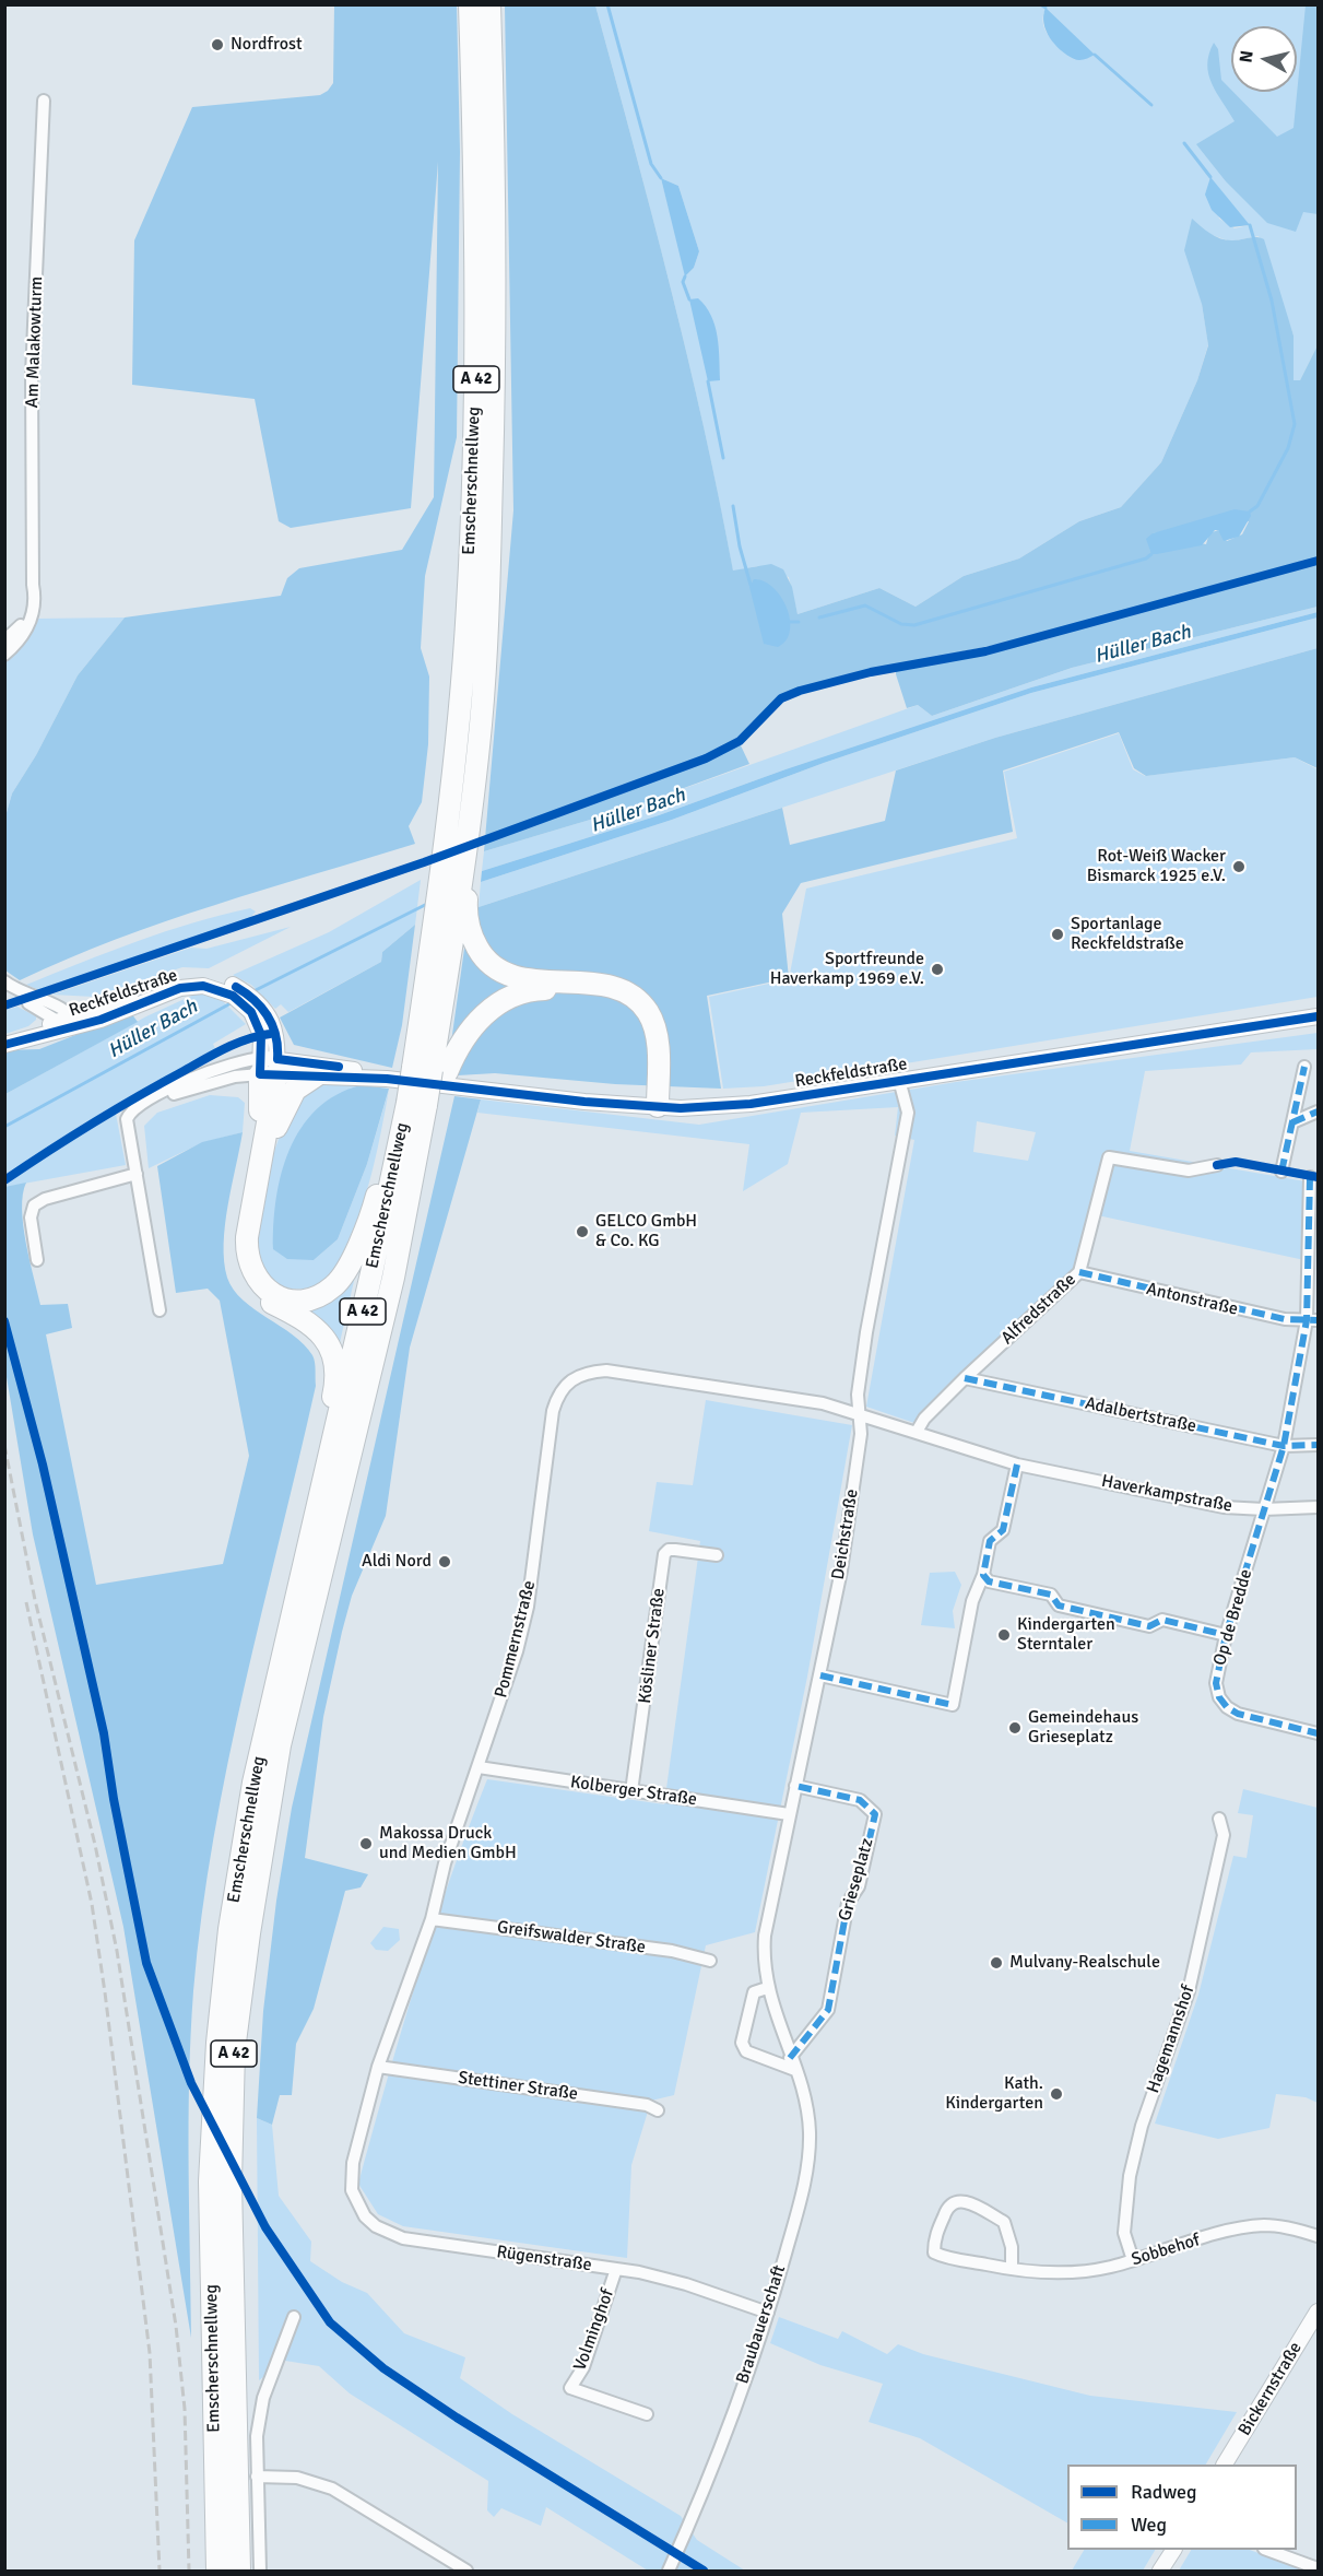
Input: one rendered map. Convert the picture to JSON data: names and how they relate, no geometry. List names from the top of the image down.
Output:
{
  "streets": {
    "highway": ["A 42", "Emscherschnellweg"],
    "street": [
      "Am Malakowturm",
      "Reckfeldstraße",
      "Antonstraße",
      "Alfredstraße",
      "Adalbertstraße",
      "Haverkampstraße",
      "Deichstraße",
      "Op de Bredde",
      "Pommernstraße",
      "Kösliner Straße",
      "Kolberger Straße",
      "Grieseplatz",
      "Greifswalder Straße",
      "Hagemannshof",
      "Stettiner Straße",
      "Sobbehof",
      "Rügenstraße",
      "Braubauerschaft",
      "Volminghof",
      "Bickernstraße"
    ]
  },
  "crossings": [
    ["A 42", "Emscherschnellweg"],
    ["Reckfeldstraße", "Deichstraße"],
    ["Antonstraße", "Alfredstraße"],
    ["Alfredstraße", "Adalbertstraße"],
    ["Alfredstraße", "Haverkampstraße"],
    ["Haverkampstraße", "Deichstraße"],
    ["Haverkampstraße", "Op de Bredde"],
    ["Haverkampstraße", "Pommernstraße"],
    ["Deichstraße", "Pommernstraße"],
    ["Deichstraße", "Kolberger Straße"],
    ["Deichstraße", "Grieseplatz"],
    ["Deichstraße", "Braubauerschaft"],
    ["Pommernstraße", "Kolberger Straße"],
    ["Pommernstraße", "Greifswalder Straße"],
    ["Pommernstraße", "Stettiner Straße"],
    ["Pommernstraße", "Rügenstraße"],
    ["Kösliner Straße", "Kolberger Straße"],
    ["Hagemannshof", "Sobbehof"],
    ["Rügenstraße", "Braubauerschaft"],
    ["Rügenstraße", "Volminghof"]
  ],
  "water": ["Hüller Bach"],
  "places": [
    "Nordfrost",
    "Rot-Weiß Wacker Bismarck 1925 e.V.",
    "Sportanlage Reckfeldstraße",
    "Sportfreunde Haverkamp 1969 e.V.",
    "GELCO GmbH & Co. KG",
    "Aldi Nord",
    "Kindergarten Sterntaler",
    "Gemeindehaus Grieseplatz",
    "Makossa Druck und Medien GmbH",
    "Mulvany-Realschule",
    "Kath. Kindergarten"
  ],
  "legend": ["Radweg", "Weg"],
  "north": "left"
}
